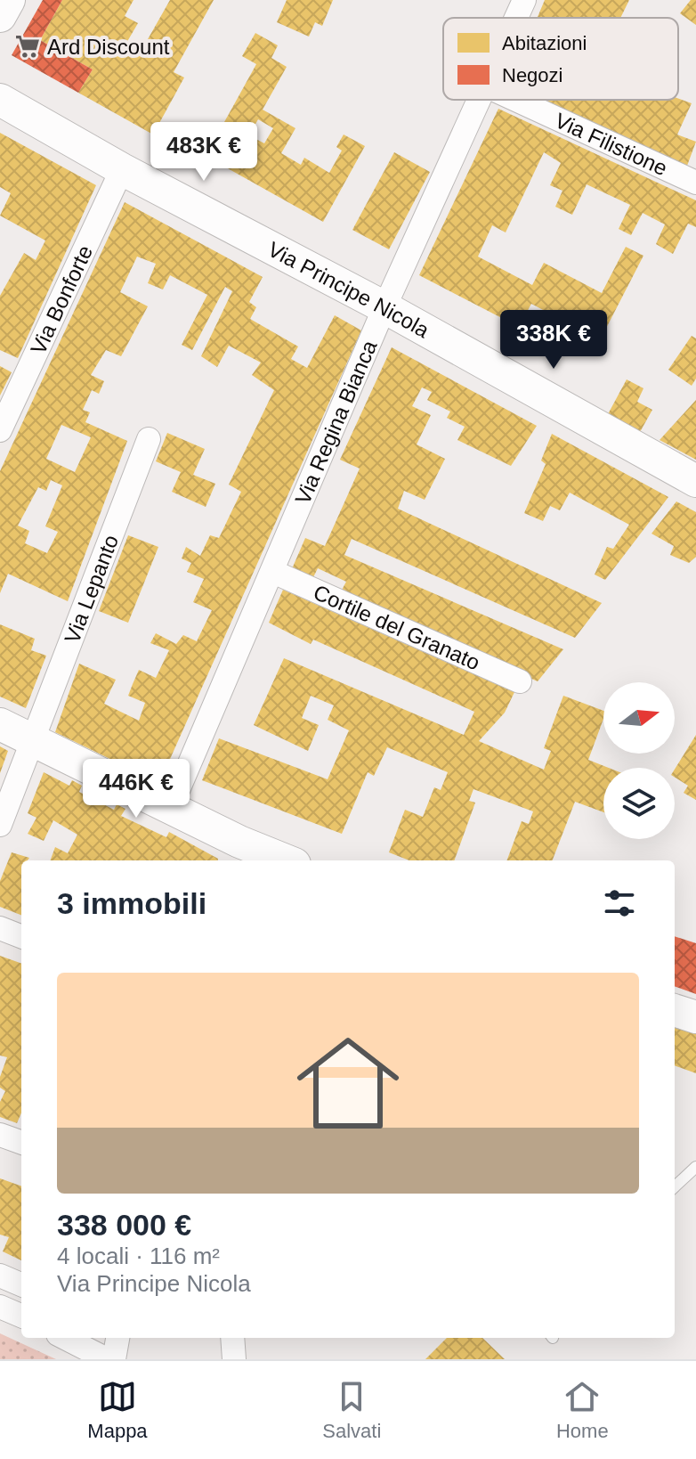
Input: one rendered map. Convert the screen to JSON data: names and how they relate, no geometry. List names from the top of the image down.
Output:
{
  "streets": {
    "main road": ["Via Principe Nicola"],
    "street": [
      "Via Filistione",
      "Via Bonforte",
      "Via Regina Bianca",
      "Via Lepanto",
      "Cortile del Granato"
    ]
  },
  "crossings": [
    ["Via Principe Nicola", "Via Bonforte"],
    ["Via Principe Nicola", "Via Regina Bianca"],
    ["Via Regina Bianca", "Cortile del Granato"]
  ],
  "places": {
    "supermarket": ["Ard Discount"]
  },
  "legend": ["Abitazioni", "Negozi"],
  "north": "right",
  "page": {
    "price": ["483K €", "338K €", "446K €"],
    "heading": "3 immobili",
    "list": [
      {
        "name": "338 000 €",
        "note": "4 locali · 116 m² · Via Principe Nicola"
      }
    ],
    "tabs": ["Mappa", "Salvati", "Home"]
  }
}
